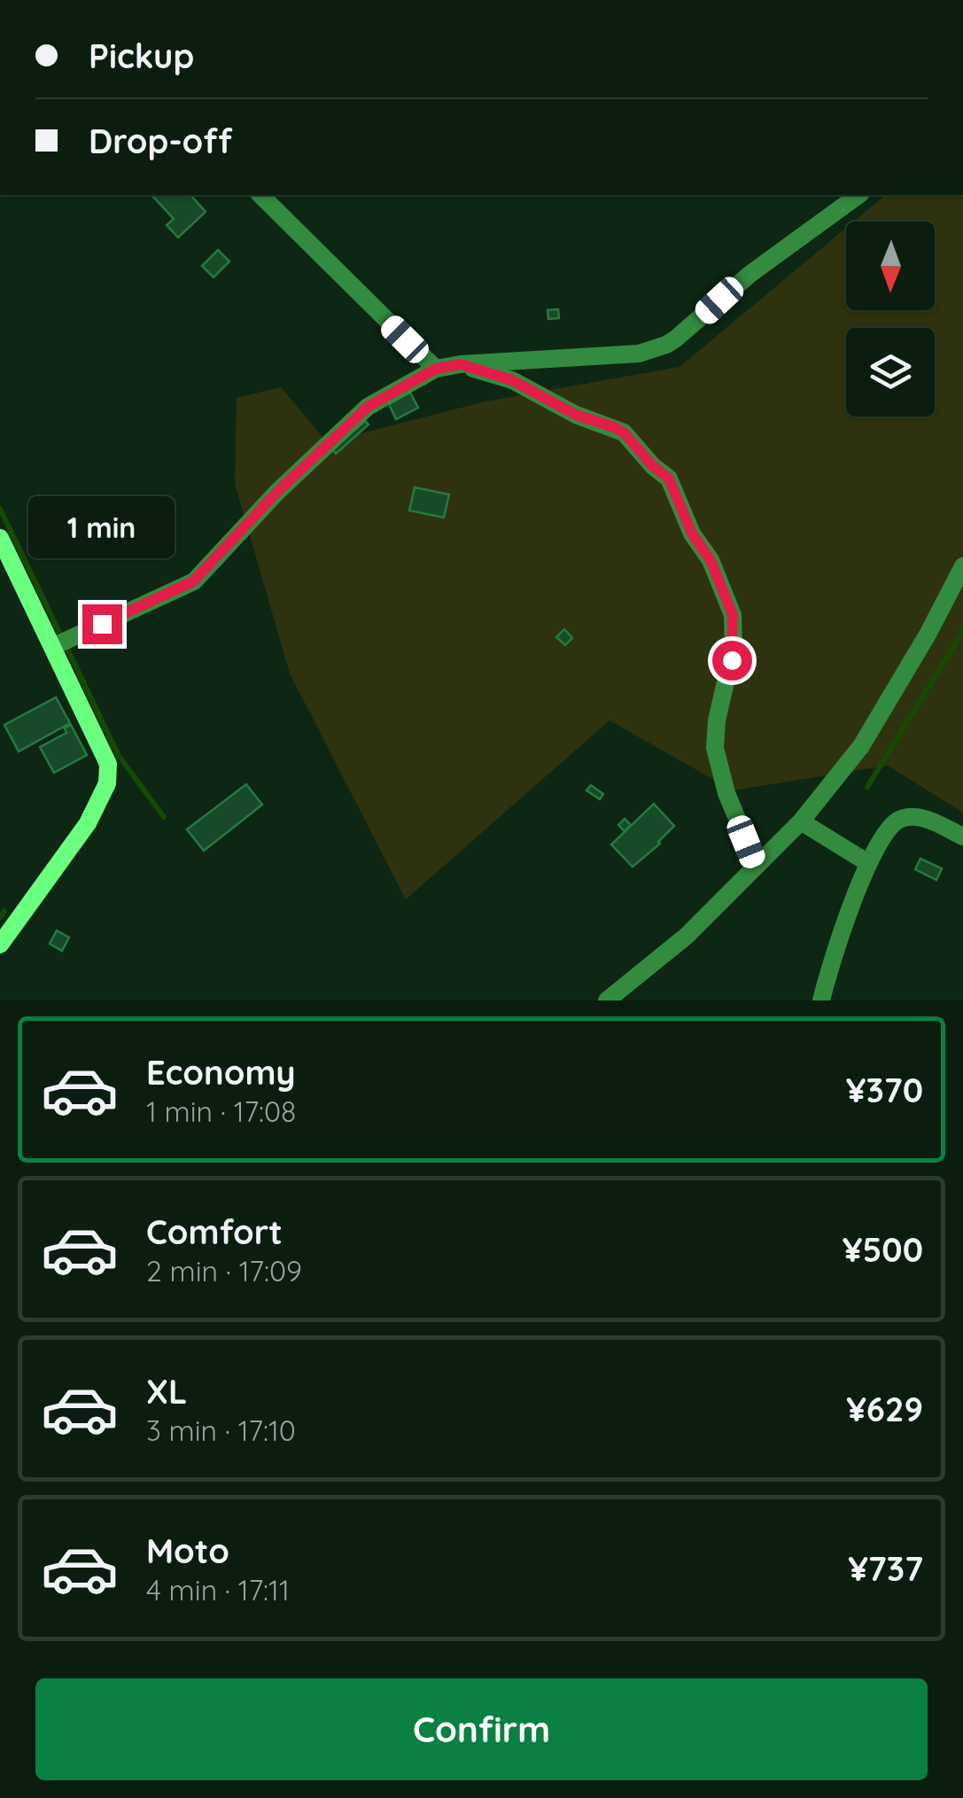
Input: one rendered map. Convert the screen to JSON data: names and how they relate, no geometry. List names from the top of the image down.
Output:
{
  "north": "bottom",
  "page": {
    "banner": ["Pickup", "Drop-off"],
    "bubble": "1 min",
    "list": [
      {
        "name": "Economy",
        "note": "1 min · 17:08",
        "value": "¥370"
      },
      {
        "name": "Comfort",
        "note": "2 min · 17:09",
        "value": "¥500"
      },
      {
        "name": "XL",
        "note": "3 min · 17:10",
        "value": "¥629"
      },
      {
        "name": "Moto",
        "note": "4 min · 17:11",
        "value": "¥737"
      }
    ],
    "buttons": "Confirm"
  }
}
